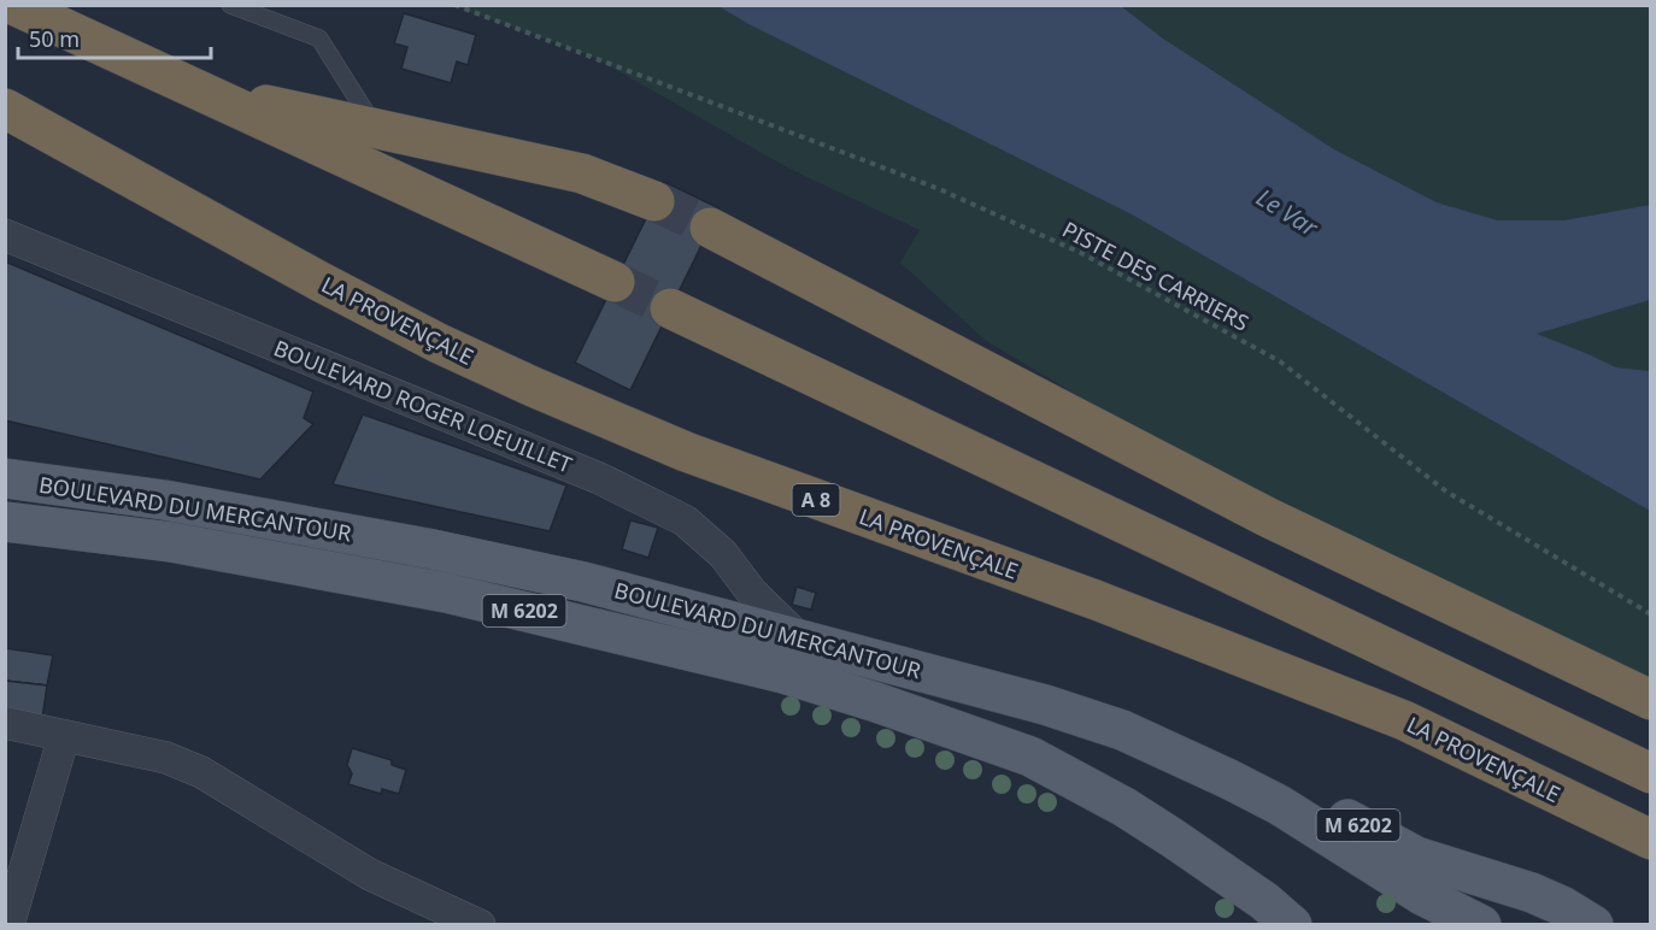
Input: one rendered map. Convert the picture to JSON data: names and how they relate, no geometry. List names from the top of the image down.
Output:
{
  "streets": {
    "highway": ["LA PROVENÇALE", "A 8"],
    "main road": ["BOULEVARD DU MERCANTOUR", "M 6202"],
    "street": ["BOULEVARD ROGER LOEUILLET"],
    "path": ["PISTE DES CARRIERS"]
  },
  "crossings": [
    ["BOULEVARD ROGER LOEUILLET", "BOULEVARD DU MERCANTOUR"],
    ["BOULEVARD DU MERCANTOUR", "M 6202"]
  ],
  "water": ["Le Var"],
  "scale_bar": "50 m"
}
